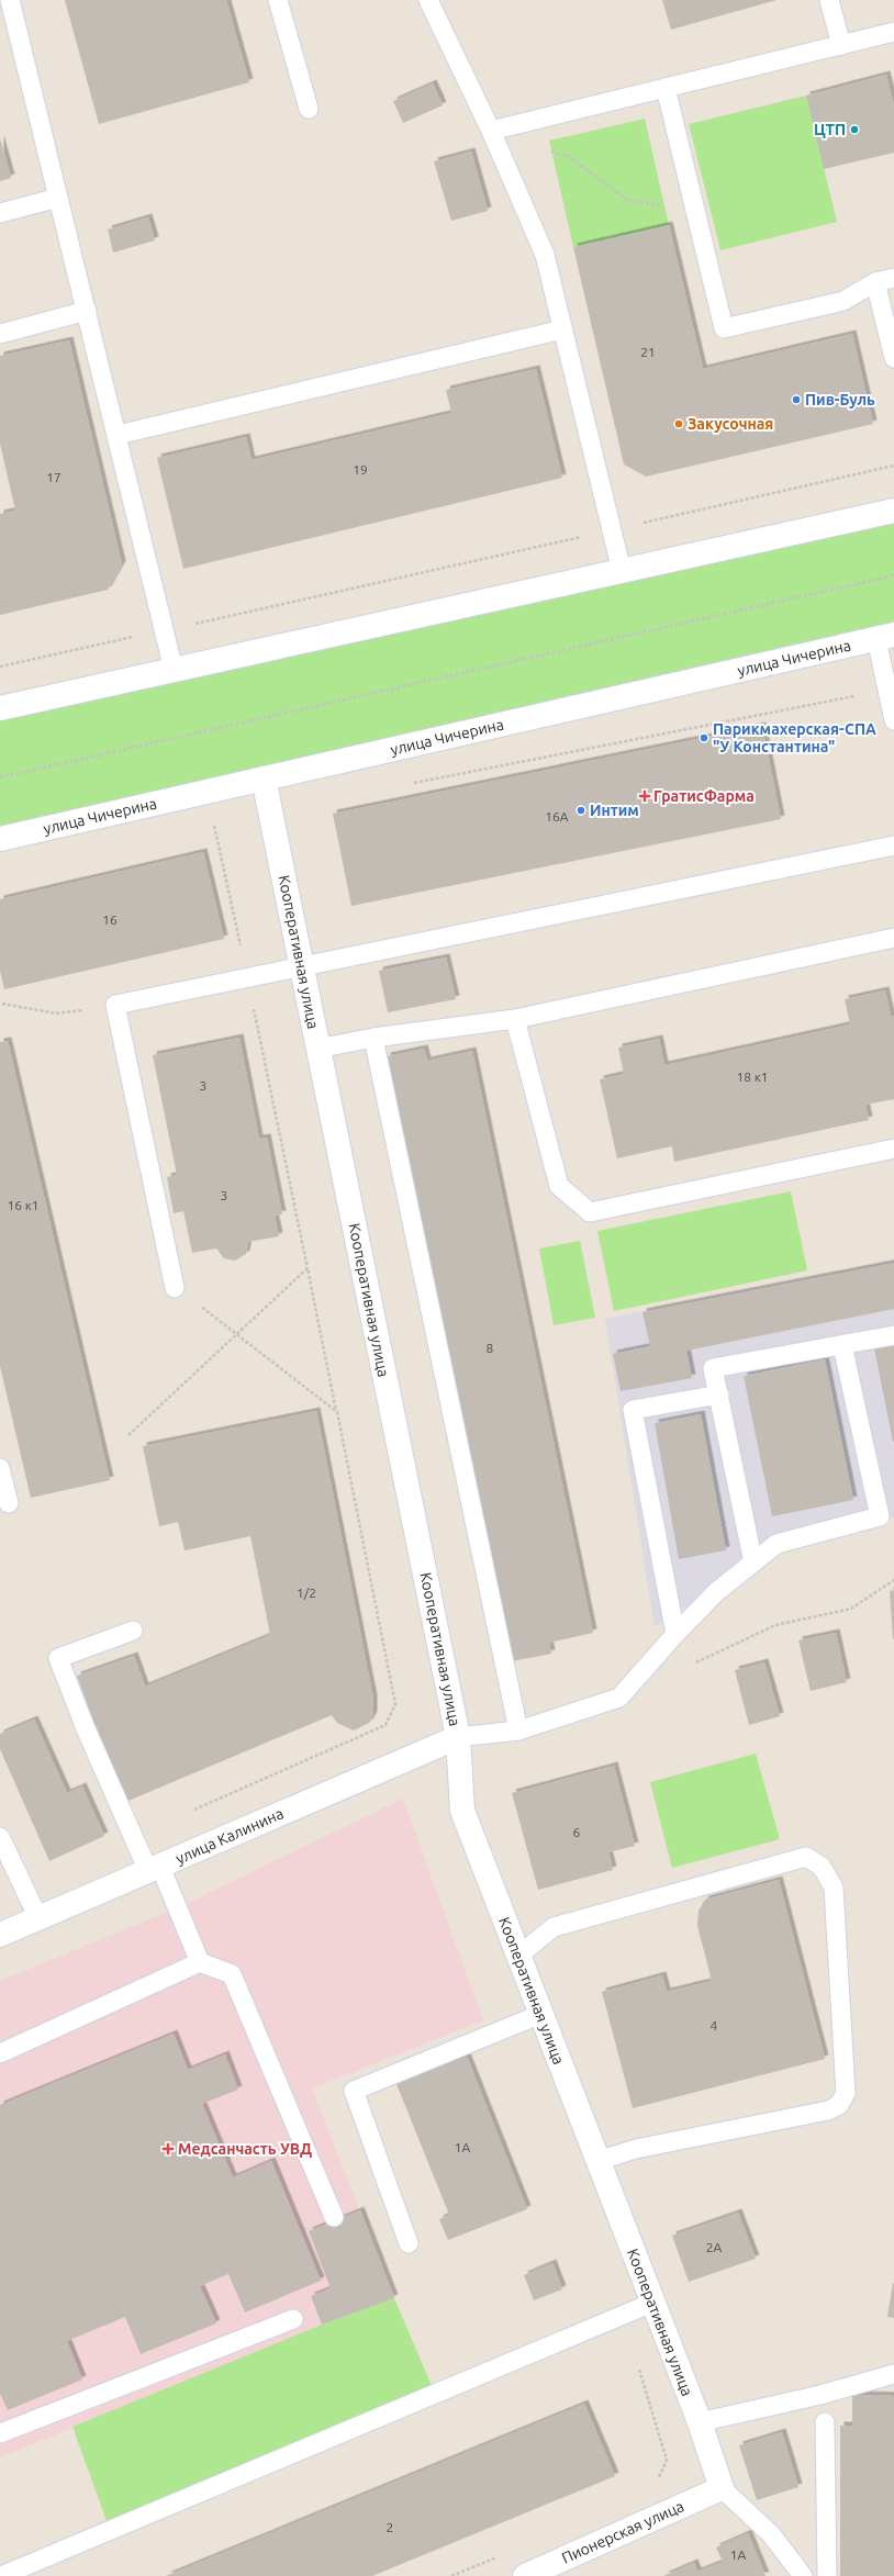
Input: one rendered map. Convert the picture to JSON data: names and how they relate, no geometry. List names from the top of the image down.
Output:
{
  "streets": {
    "street": [
      "улица Чичерина",
      "Кооперативная улица",
      "улица Калинина",
      "Пионерская улица"
    ]
  },
  "crossings": [
    ["улица Чичерина", "Кооперативная улица"],
    ["Кооперативная улица", "улица Калинина"],
    ["Кооперативная улица", "Пионерская улица"]
  ],
  "places": {
    "other": [
      "ЦТП",
      "Пив-Буль",
      "Закусочная",
      "Парикмахерская-СПА \"У Константина\"",
      "Интим"
    ],
    "health": ["ГратисФарма", "Медсанчасть УВД"]
  },
  "house_numbers": [
    "21",
    "19",
    "17",
    "16А",
    "16",
    "18 к1",
    "3",
    "3",
    "16 к1",
    "8",
    "1/2",
    "6",
    "4",
    "1А",
    "2А",
    "2",
    "1А"
  ]
}
